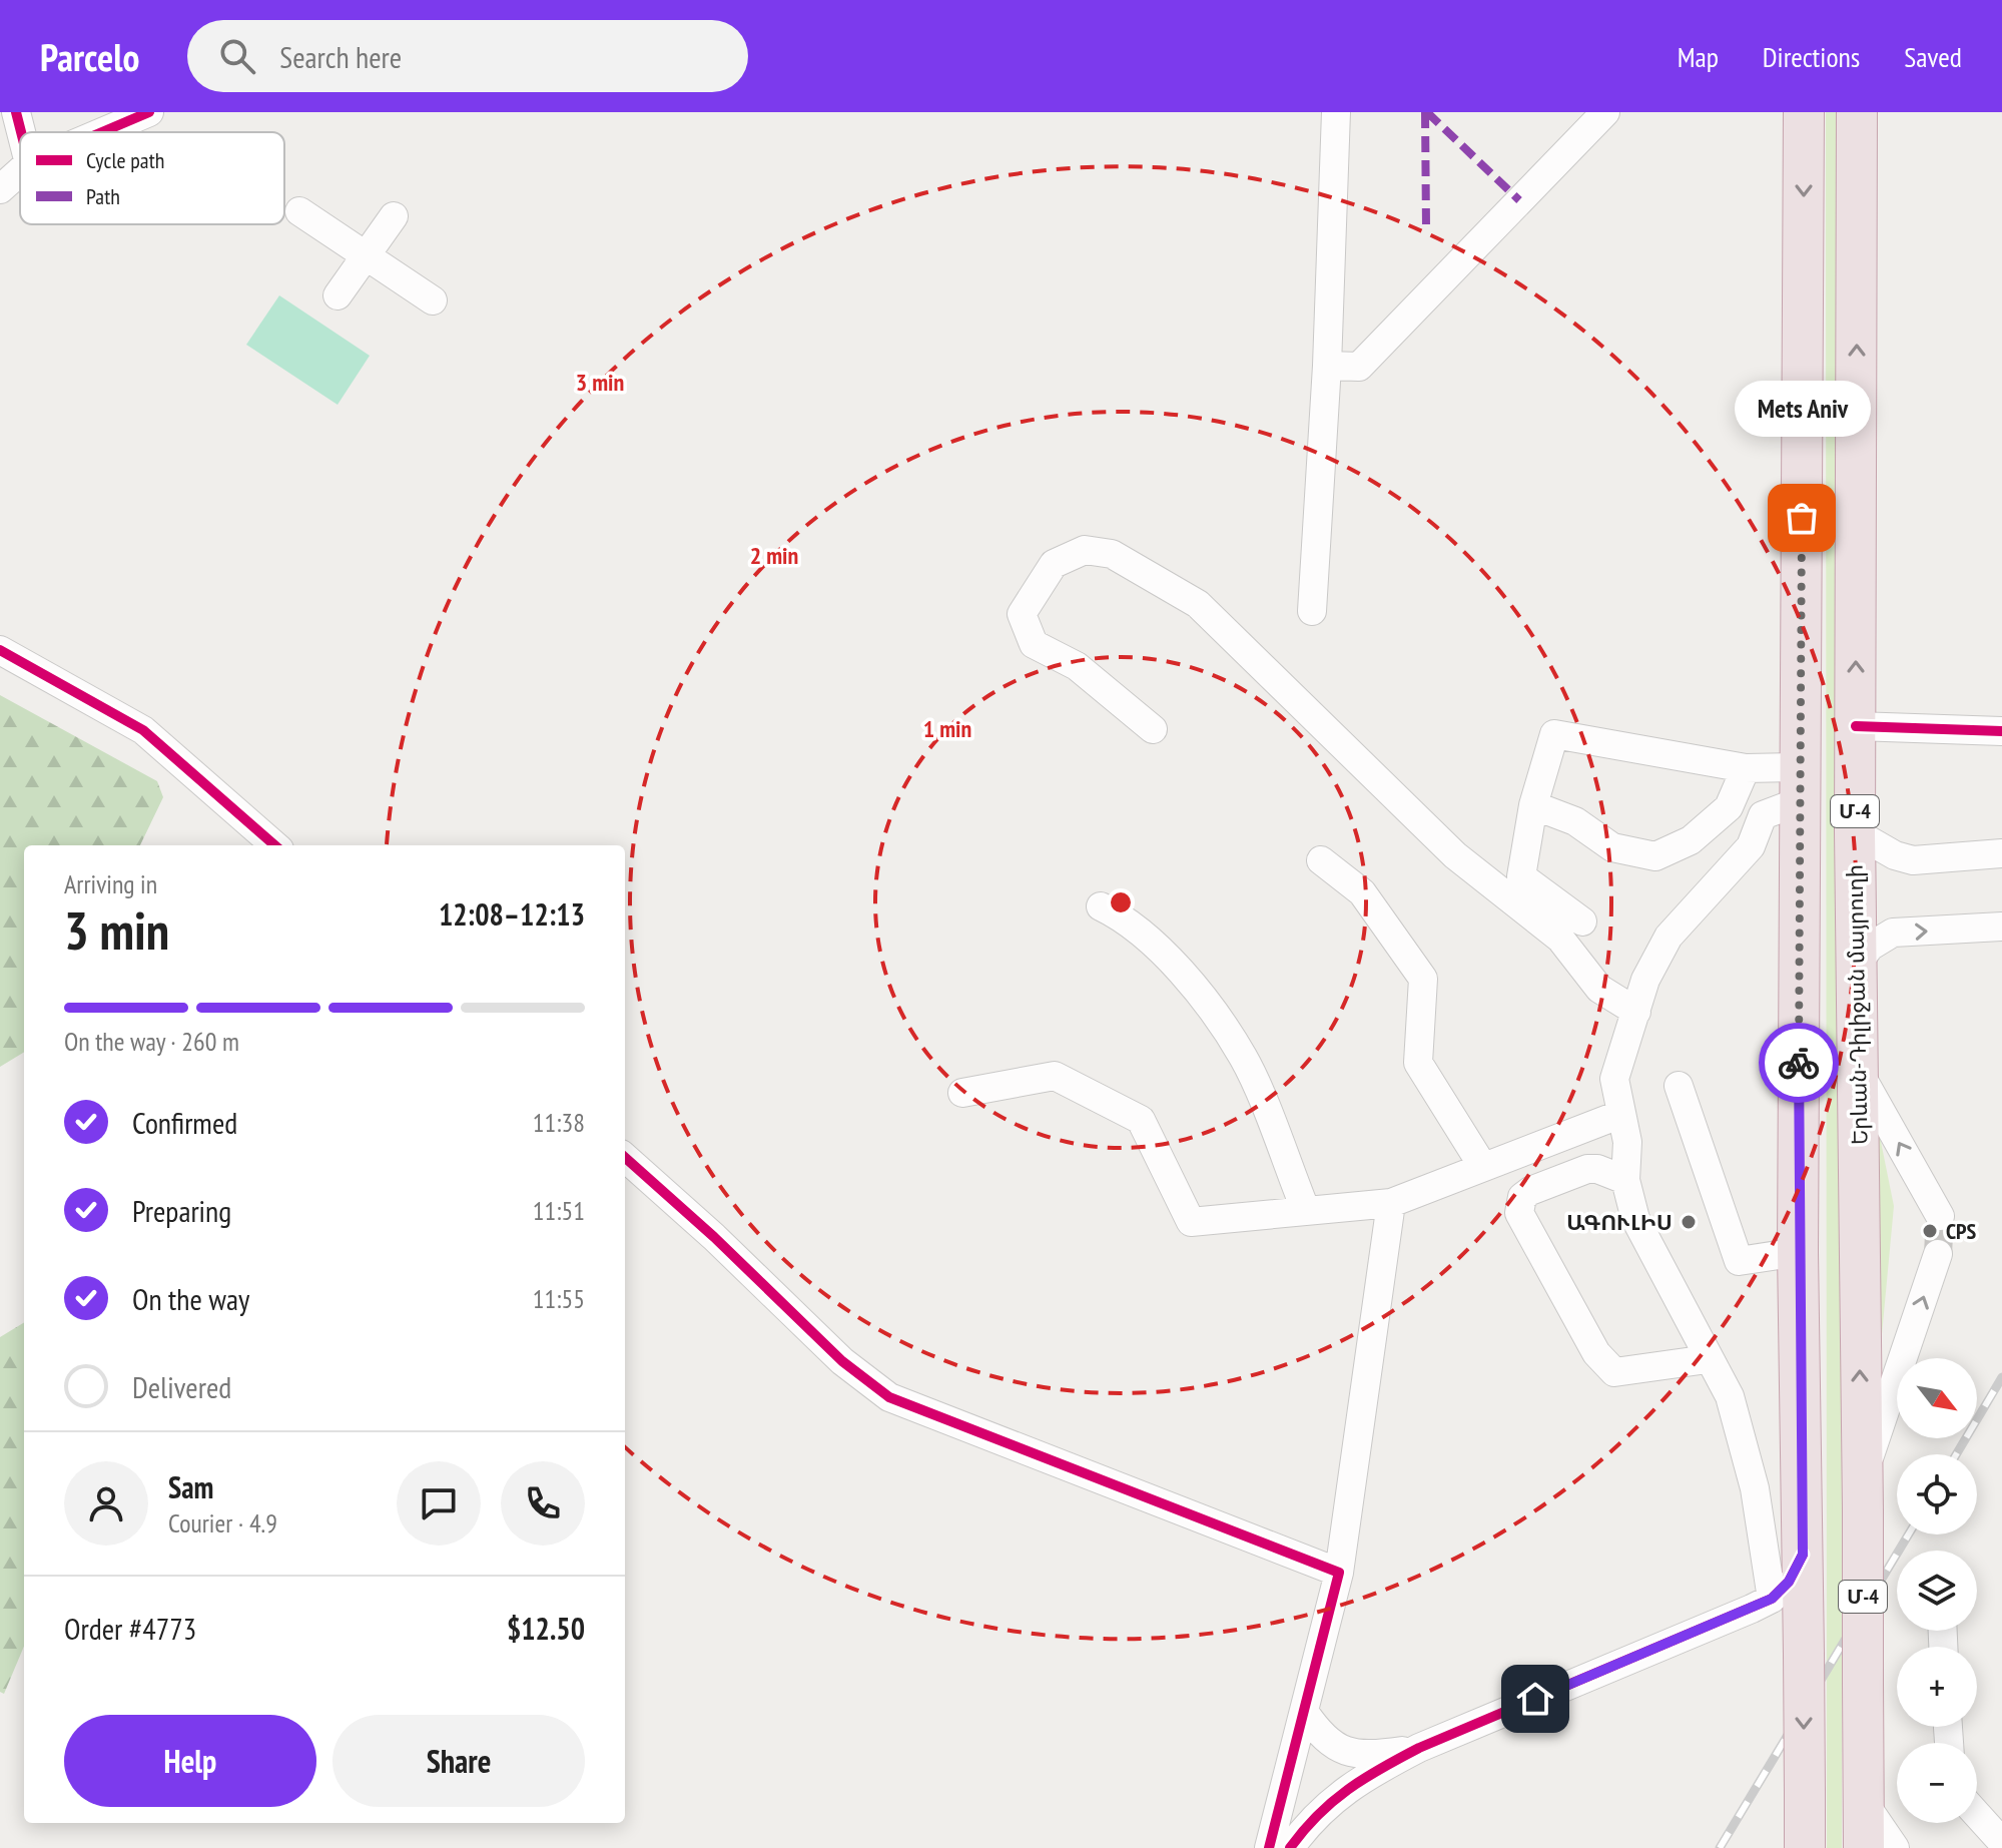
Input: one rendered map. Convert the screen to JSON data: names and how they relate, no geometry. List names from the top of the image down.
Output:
{
  "streets": {
    "highway": ["Մ-4", "Երևան-Դիլիջան մայրուղի"]
  },
  "places": ["Mets Aniv", "ԱԳՈՒԼԻՍ", "CPS"],
  "legend": ["Cycle path", "Path"],
  "north": "bottom right",
  "page": {
    "header": "Parcelo",
    "search": "Search here",
    "nav": ["Map", "Directions", "Saved"],
    "bubble": "Mets Aniv",
    "heading": ["3 min", "Arriving in", "12:08–12:13"],
    "panel": [
      "Sam",
      "Courier · 4.9",
      "Order #4773",
      "$12.50"
    ],
    "bar": "On the way · 260 m",
    "list": [
      ["Confirmed", "11:38"],
      ["Preparing", "11:51"],
      ["On the way", "11:55"],
      "Delivered"
    ],
    "map_buttons": ["+", "−"],
    "buttons": ["Help", "Share"]
  },
  "rings": ["3 min", "2 min", "1 min"]
}
